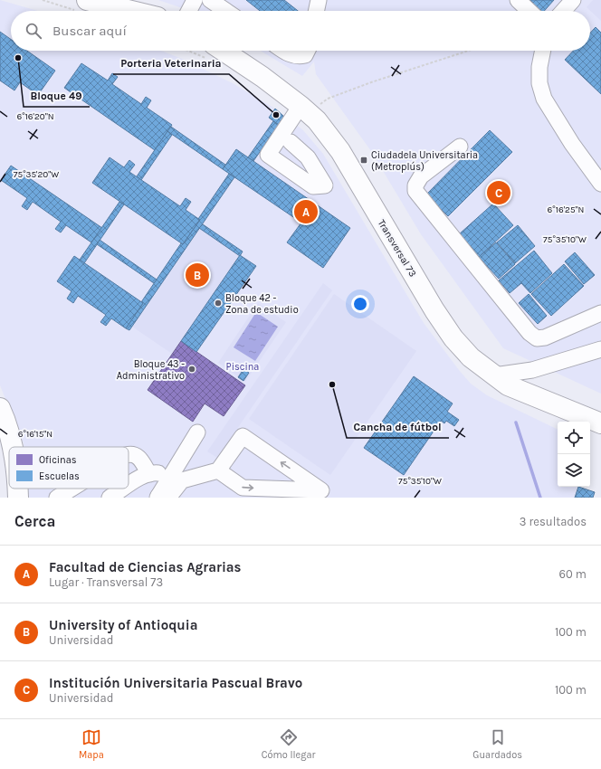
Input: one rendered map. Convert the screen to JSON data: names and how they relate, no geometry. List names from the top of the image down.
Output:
{
  "streets": {
    "main road": ["Transversal 73"]
  },
  "parks": ["Piscina"],
  "places": {
    "other": [
      "Bloque 49",
      "Porteria Veterinaria",
      "Bloque 42 - Zona de estudio",
      "Bloque 43 - Administrativo",
      "Cancha de fútbol"
    ],
    "transit": ["Ciudadela Universitaria (Metroplús)"]
  },
  "legend": ["Oficinas", "Escuelas"],
  "page": {
    "search": "Buscar aquí",
    "pins": ["C", "A", "B"],
    "heading": ["Cerca", "3 resultados"],
    "list": [
      {
        "mark": "A",
        "name": "Facultad de Ciencias Agrarias",
        "note": "Lugar · Transversal 73",
        "value": "60 m"
      },
      {
        "mark": "B",
        "name": "University of Antioquia",
        "note": "Universidad",
        "value": "100 m"
      },
      {
        "mark": "C",
        "name": "Institución Universitaria Pascual Bravo",
        "note": "Universidad",
        "value": "100 m"
      }
    ],
    "nav": ["Mapa", "Cómo llegar", "Guardados"]
  },
  "coordinates": [
    "6°16'20\"N",
    "75°35'20\"W",
    "6°16'25\"N",
    "75°35'10\"W",
    "6°16'15\"N"
  ]
}
